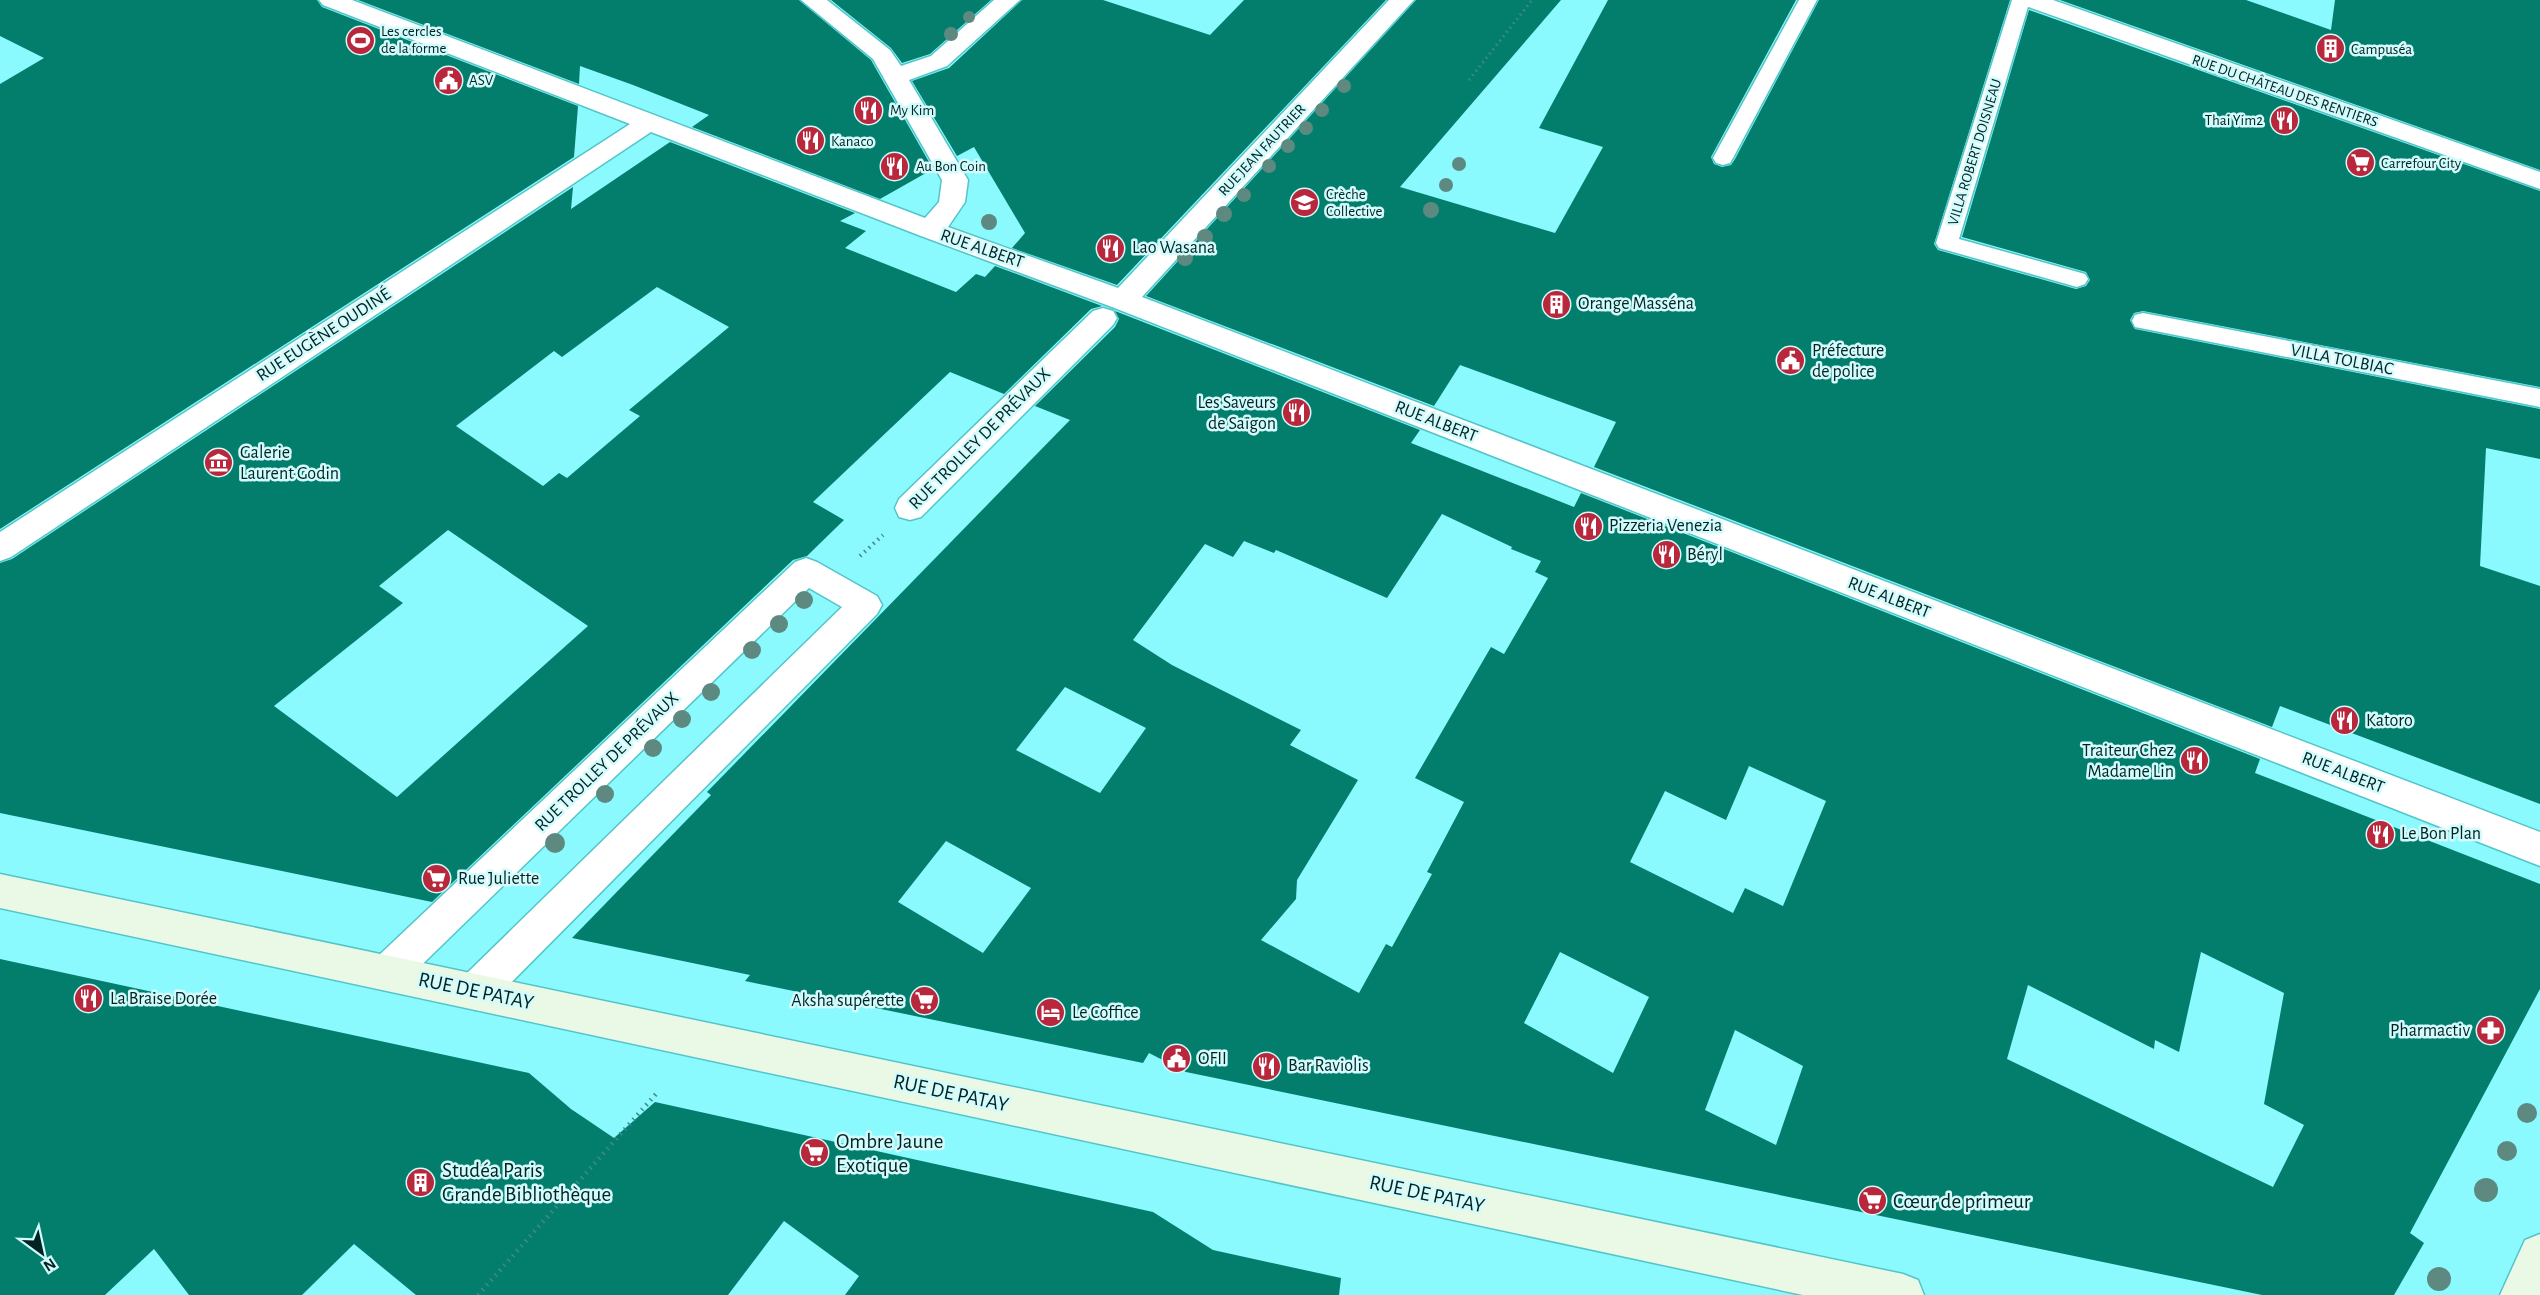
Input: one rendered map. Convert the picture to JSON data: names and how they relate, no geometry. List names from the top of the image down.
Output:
{
  "streets": {
    "street": [
      "RUE DU CHÂTEAU DES RENTIERS",
      "RUE JEAN FAUTRIER",
      "RUE ALBERT",
      "RUE EUGÈNE OUDINÉ",
      "RUE TROLLEY DE PRÉVAUX",
      "RUE DE PATAY"
    ],
    "lane": ["VILLA ROBERT DOISNEAU", "VILLA TOLBIAC"]
  },
  "crossings": [
    ["RUE JEAN FAUTRIER", "RUE ALBERT"],
    ["RUE JEAN FAUTRIER", "RUE TROLLEY DE PRÉVAUX"],
    ["RUE ALBERT", "RUE EUGÈNE OUDINÉ"],
    ["RUE ALBERT", "RUE TROLLEY DE PRÉVAUX"],
    ["RUE TROLLEY DE PRÉVAUX", "RUE DE PATAY"]
  ],
  "places": {
    "sports": ["Les cercles de la forme"],
    "building": ["Campuséa", "Orange Masséna", "Studéa Paris Grande Bibliothèque"],
    "public building": ["ASV", "Préfecture de police", "OFII"],
    "restaurant": [
      "My Kim",
      "Thai Yim2",
      "Kanaco",
      "Au Bon Coin",
      "Lao Wasana",
      "Les Saveurs de Saïgon",
      "Pizzeria Venezia",
      "Béryl",
      "Katoro",
      "Traiteur Chez Madame Lin",
      "Le Bon Plan",
      "La Braise Dorée",
      "Bar Raviolis"
    ],
    "supermarket": [
      "Carrefour City",
      "Rue Juliette",
      "Aksha supérette",
      "Ombre Jaune Exotique",
      "Cœur de primeur"
    ],
    "school or university": ["Crèche Collective"],
    "museum": ["Galerie Laurent Godin"],
    "hotel": ["Le Coffice"],
    "pharmacy": ["Pharmactiv"]
  },
  "north": "bottom right"
}
